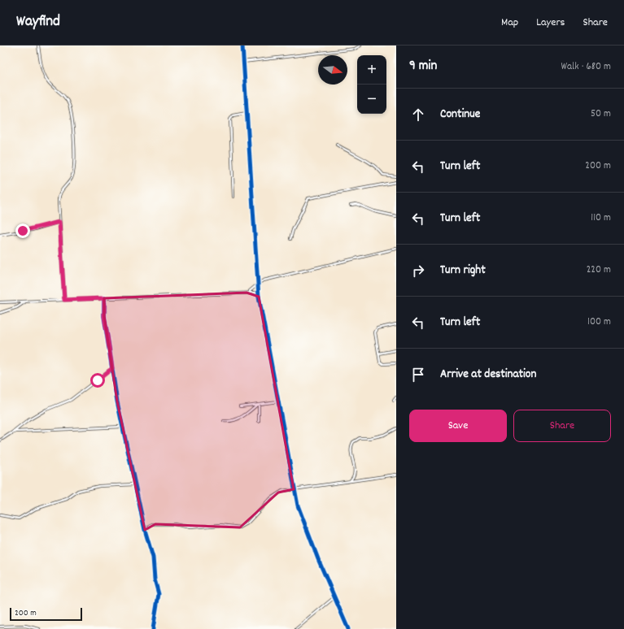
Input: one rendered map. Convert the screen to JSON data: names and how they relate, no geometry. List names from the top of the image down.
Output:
{
  "scale_bar": "200 m",
  "north": "right",
  "page": {
    "header": "Wayfind",
    "nav": ["Map", "Layers", "Share"],
    "heading": ["9 min", "Walk · 680 m"],
    "map_buttons": ["+", "−"],
    "list": [
      ["Continue", "50 m"],
      ["Turn left", "200 m"],
      ["Turn left", "110 m"],
      ["Turn right", "220 m"],
      ["Turn left", "100 m"],
      "Arrive at destination"
    ],
    "buttons": ["Save", "Share"],
    "scale": "200 m"
  }
}
